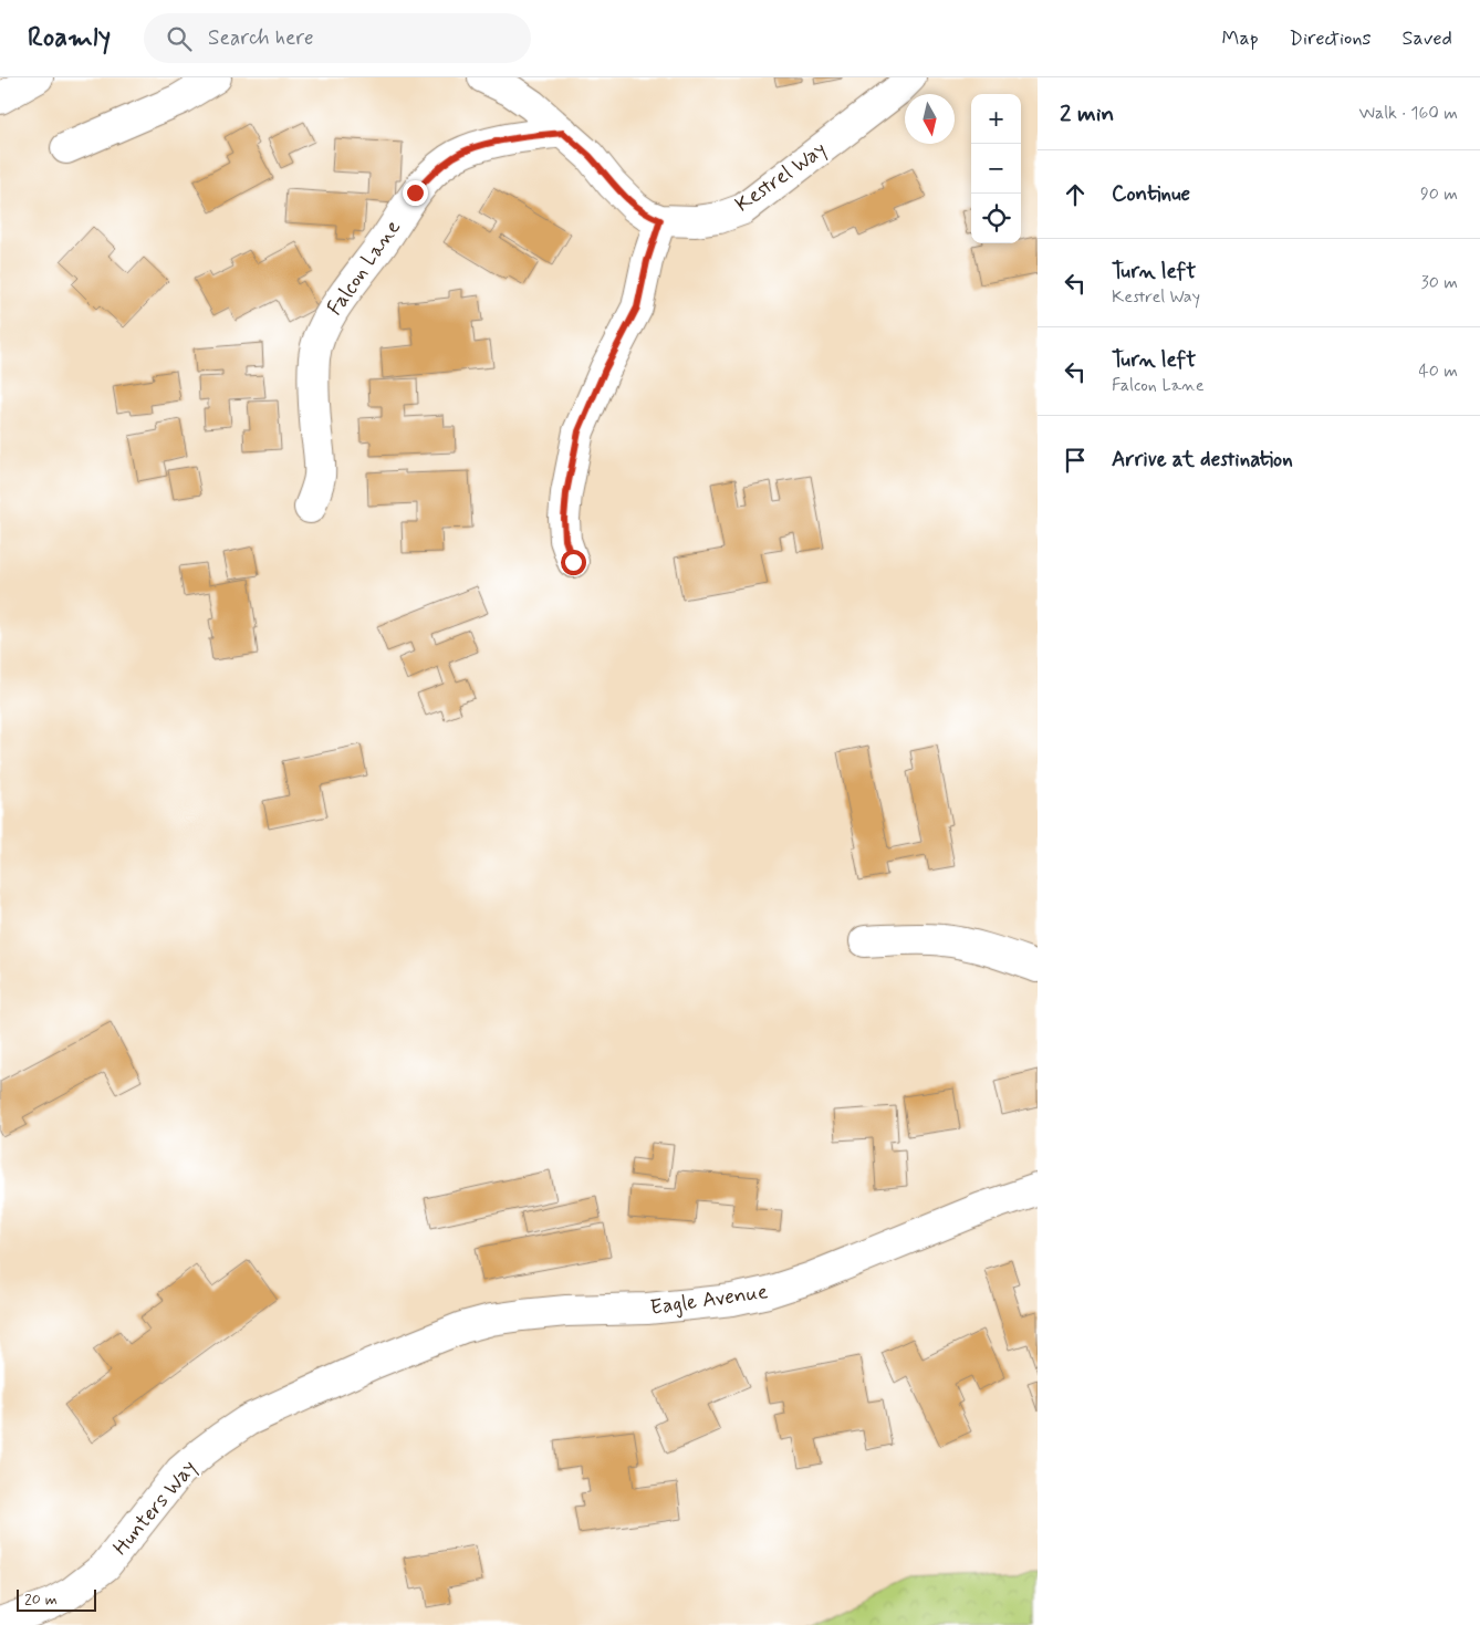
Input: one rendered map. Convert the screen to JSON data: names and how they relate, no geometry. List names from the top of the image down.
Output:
{
  "streets": {
    "street": [
      "Kestrel Way",
      "Falcon Lane",
      "Eagle Avenue",
      "Hunters Way"
    ]
  },
  "crossings": [
    ["Kestrel Way", "Falcon Lane"],
    ["Eagle Avenue", "Hunters Way"]
  ],
  "scale_bar": "20 m",
  "north": "bottom",
  "page": {
    "header": "Roamly",
    "search": "Search here",
    "nav": ["Map", "Directions", "Saved"],
    "heading": ["2 min", "Walk · 160 m"],
    "map_buttons": ["+", "−"],
    "list": [
      ["Continue", "90 m"],
      ["Turn left", "Kestrel Way", "30 m"],
      ["Turn left", "Falcon Lane", "40 m"],
      "Arrive at destination"
    ],
    "scale": "20 m"
  }
}
